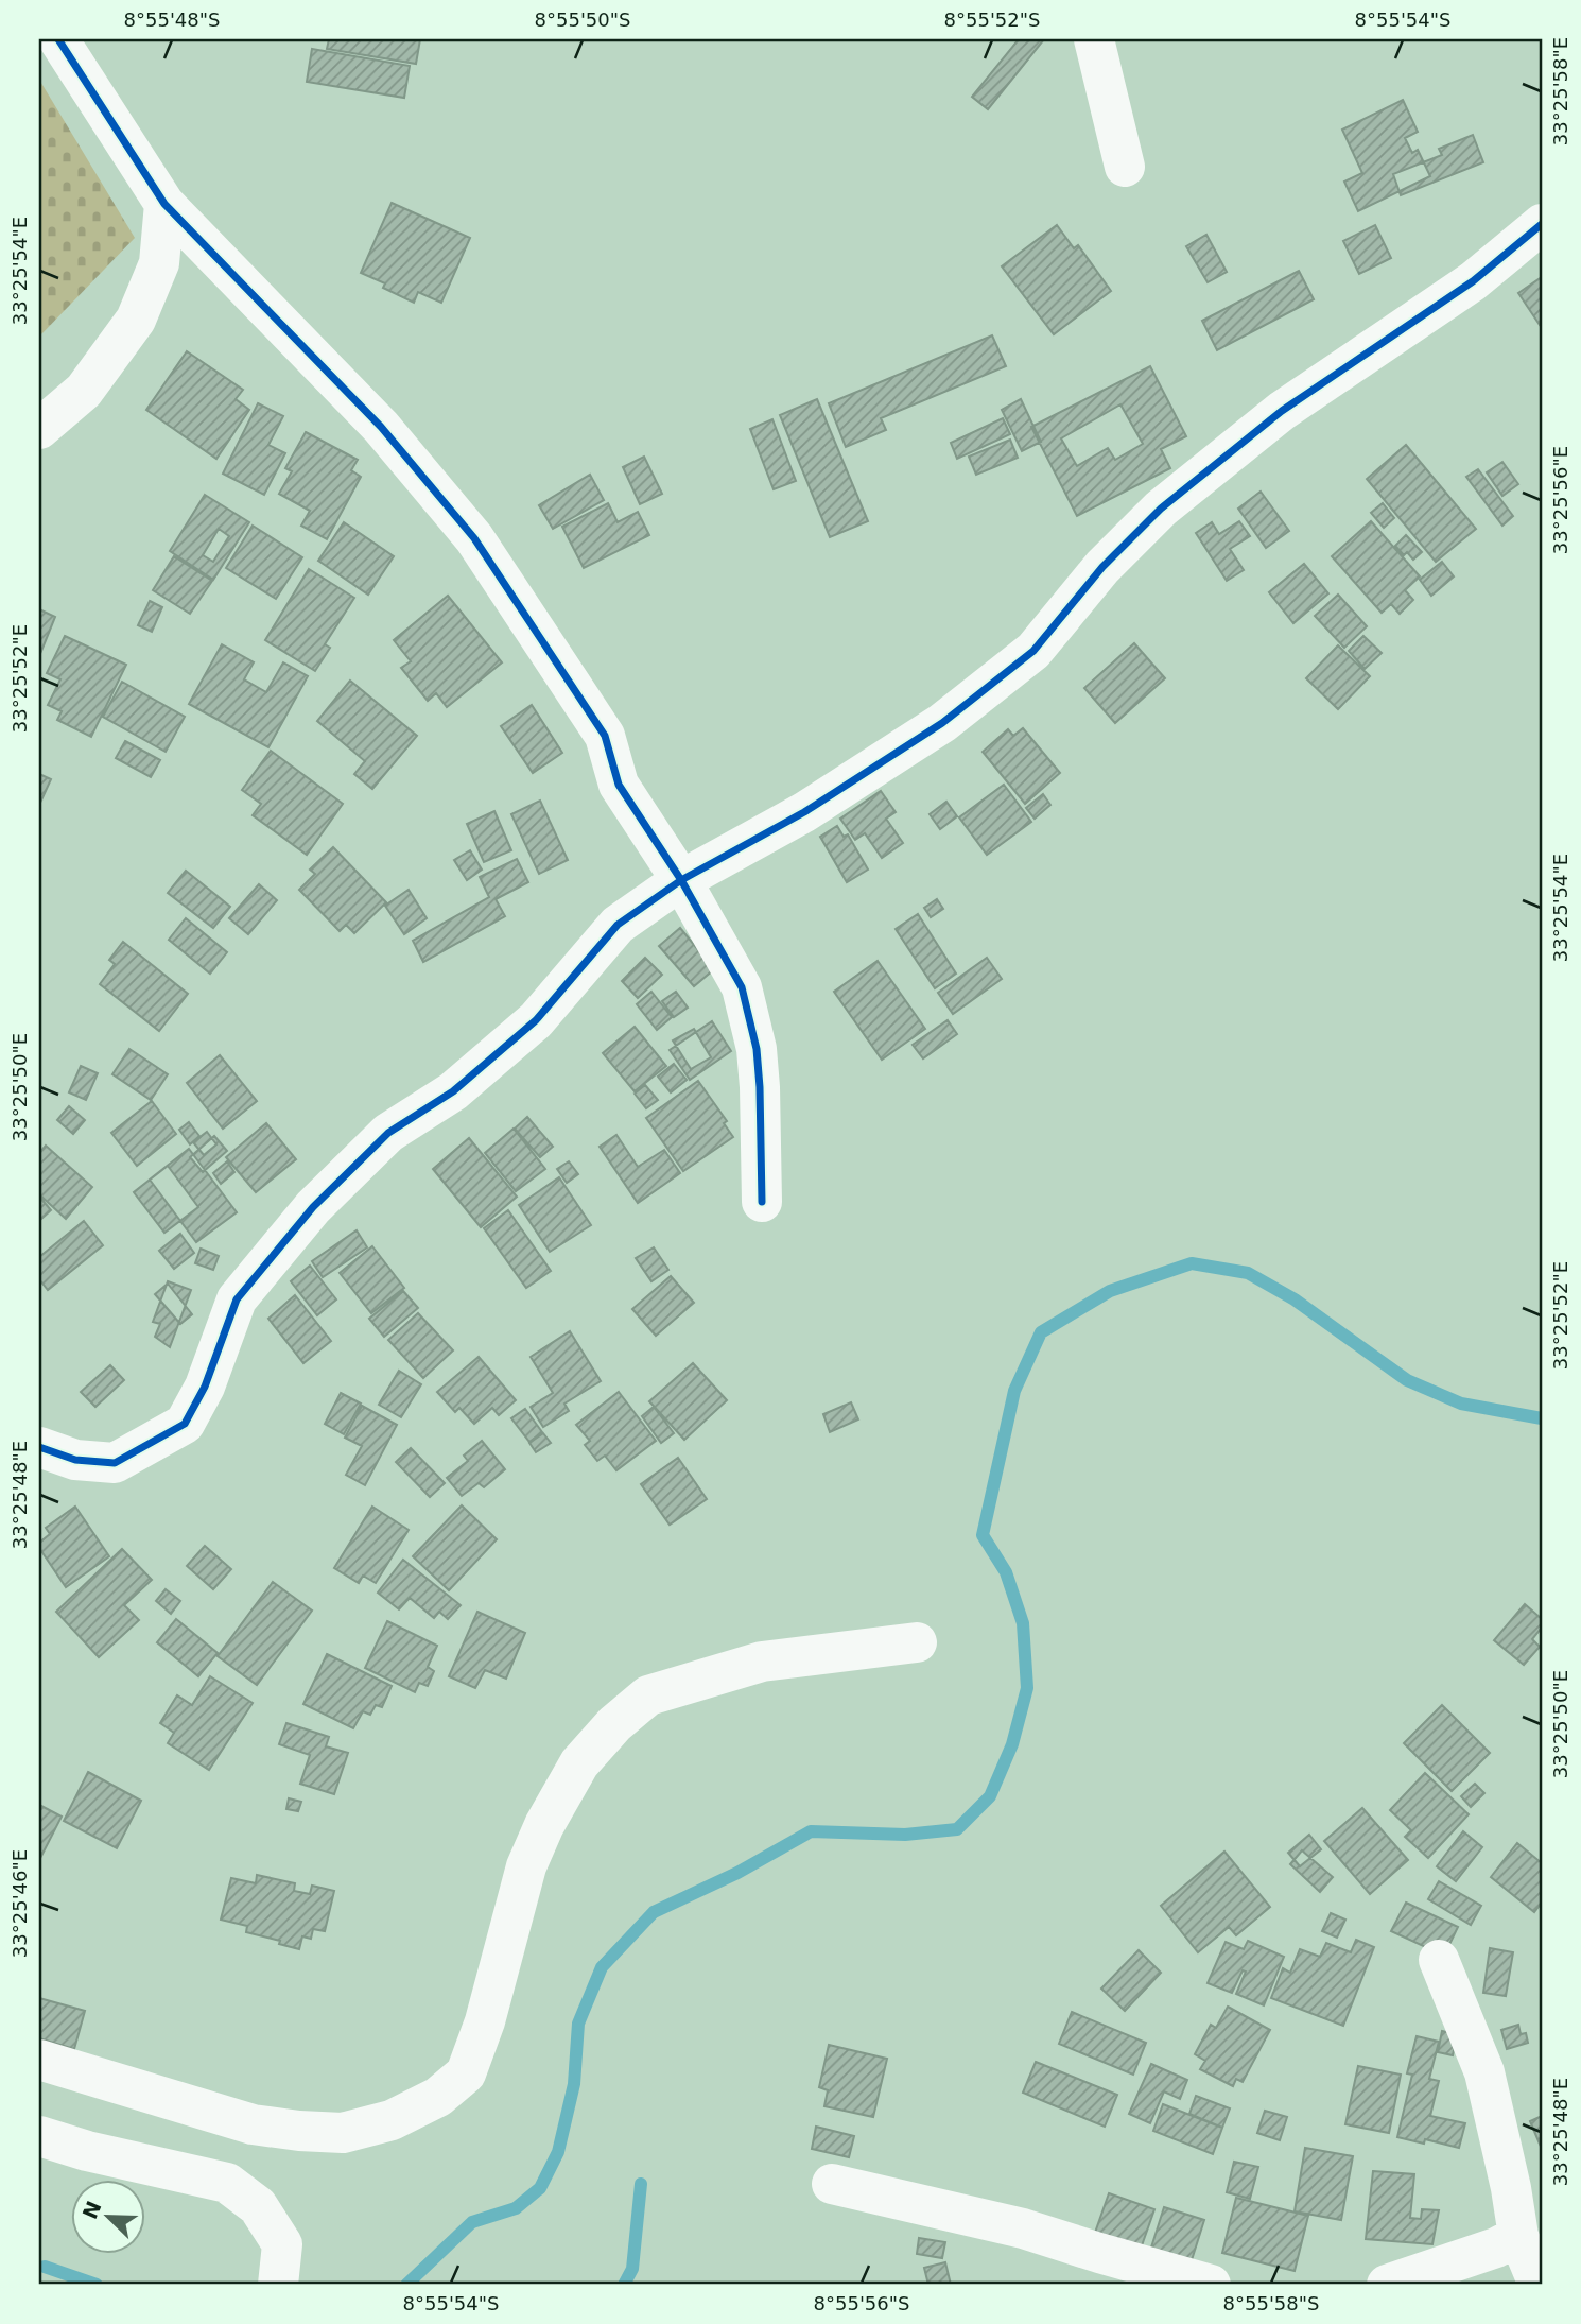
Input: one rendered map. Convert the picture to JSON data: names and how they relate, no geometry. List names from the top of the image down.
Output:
{
  "north": "top left",
  "coordinates": [
    "8°55'48\"S",
    "8°55'50\"S",
    "8°55'52\"S",
    "8°55'54\"S",
    "33°25'58\"E",
    "33°25'54\"E",
    "33°25'56\"E",
    "33°25'52\"E",
    "33°25'50\"E",
    "33°25'48\"E",
    "33°25'46\"E",
    "8°55'56\"S",
    "8°55'58\"S"
  ]
}
